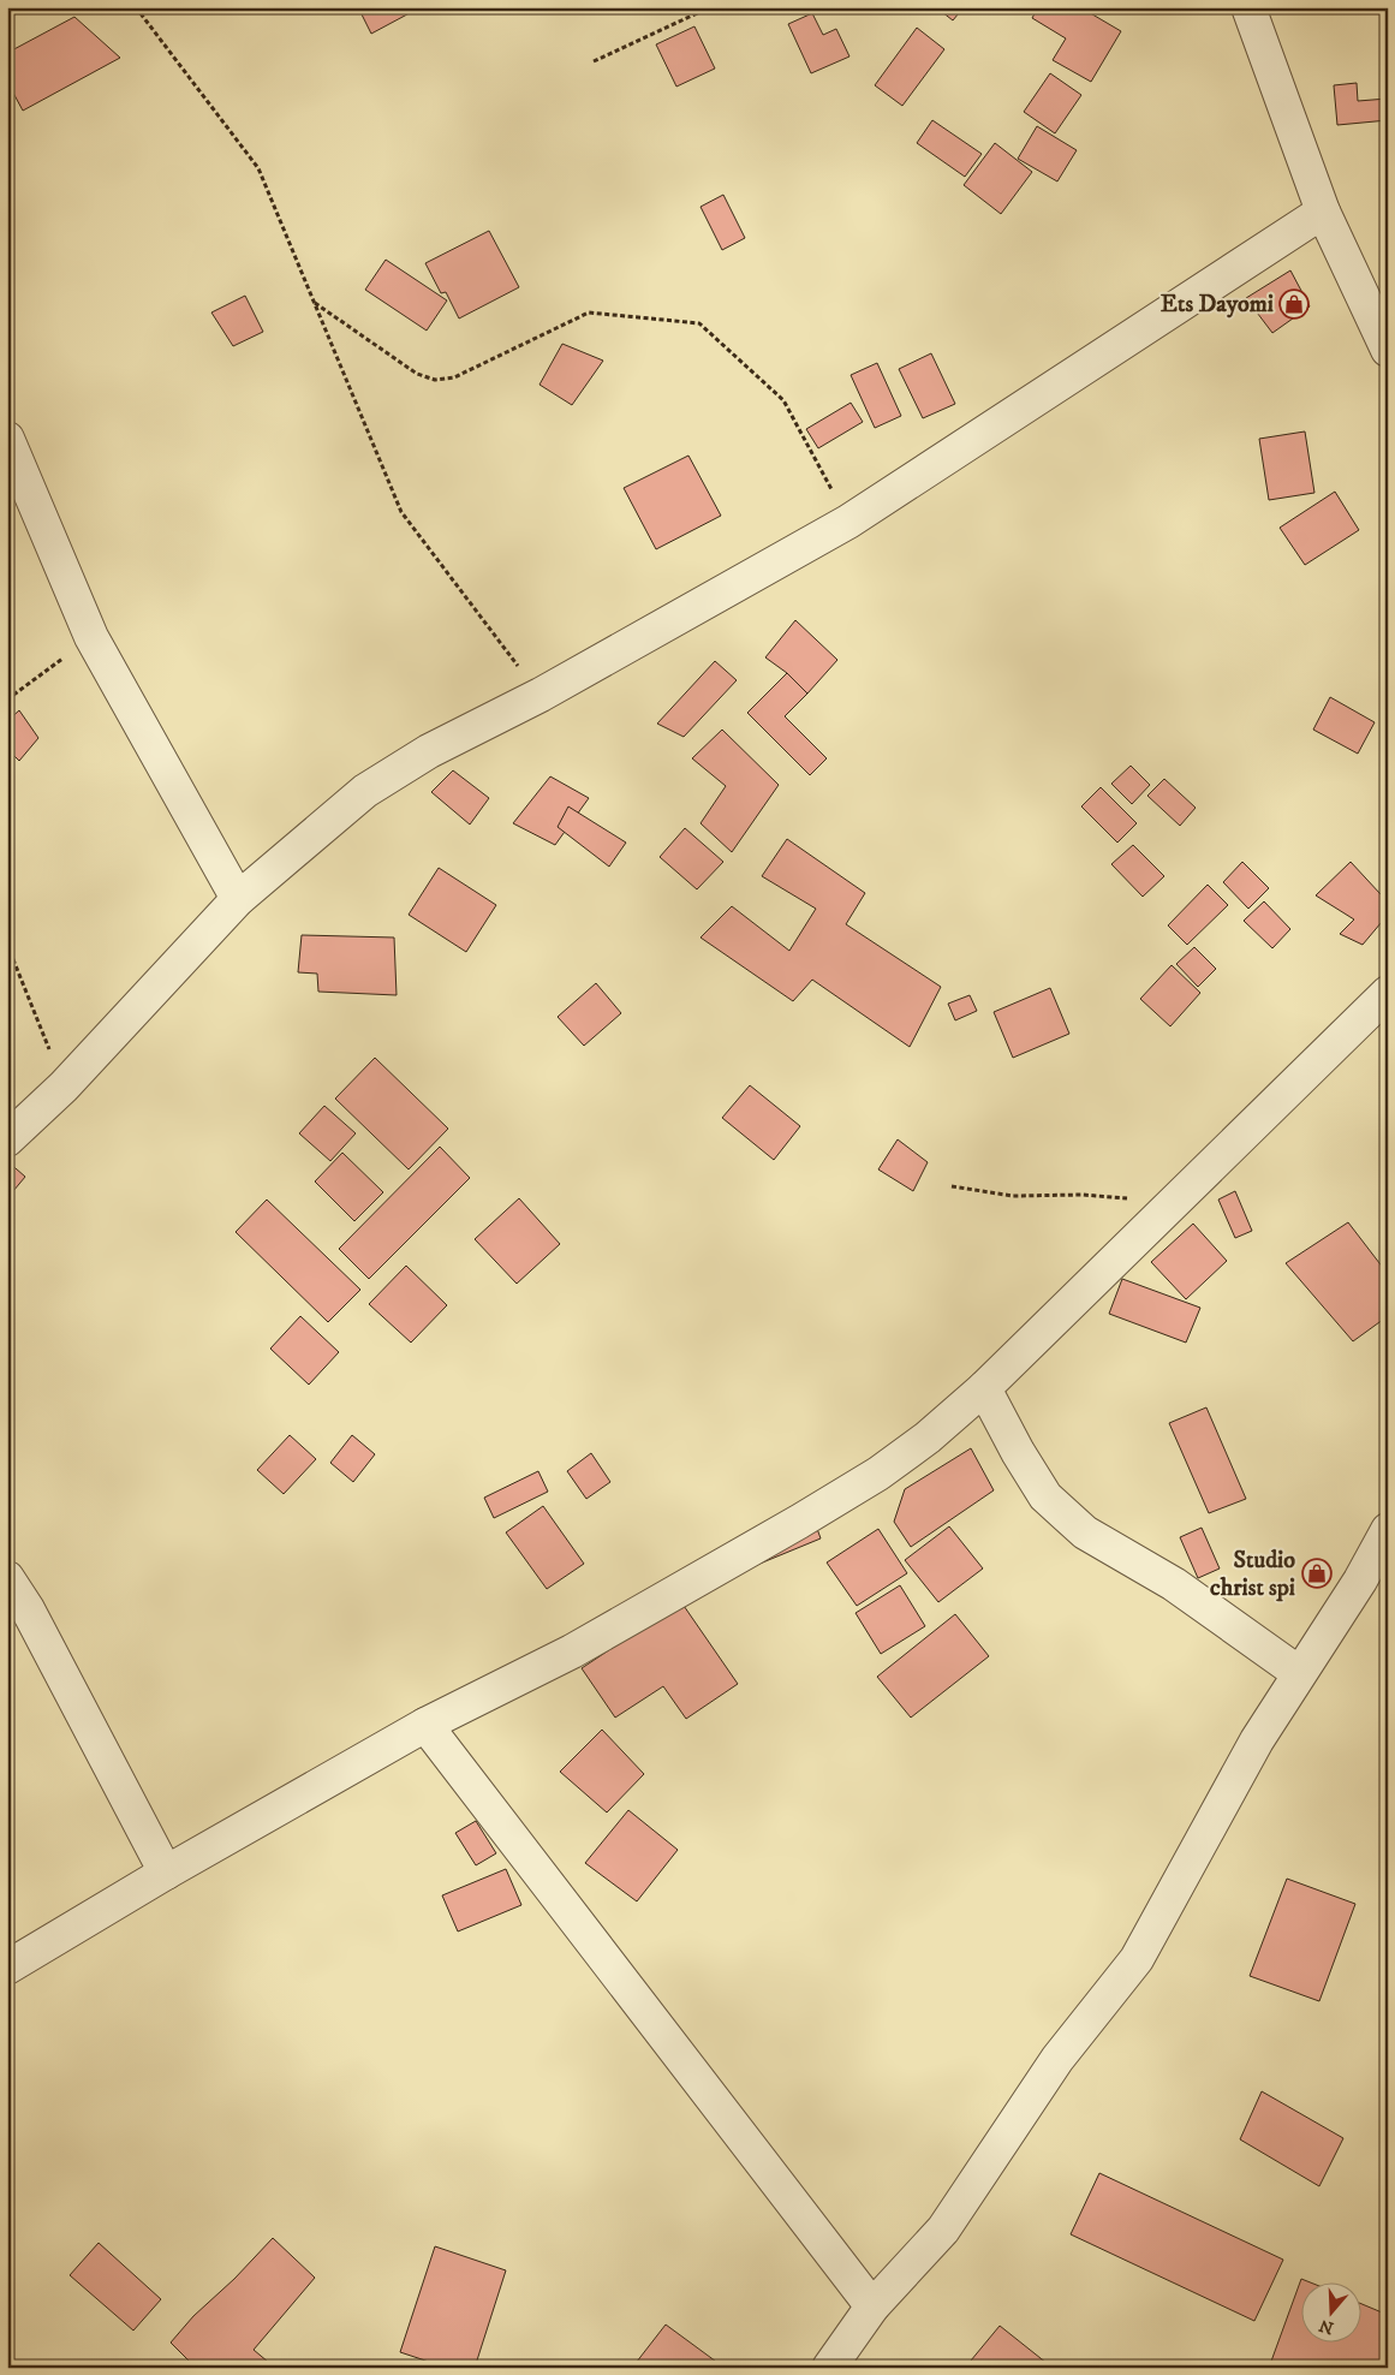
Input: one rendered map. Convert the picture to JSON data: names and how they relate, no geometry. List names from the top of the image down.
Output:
{
  "places": {
    "shop": ["Ets Dayomi", "Studio christ spi"]
  },
  "north": "bottom"
}
